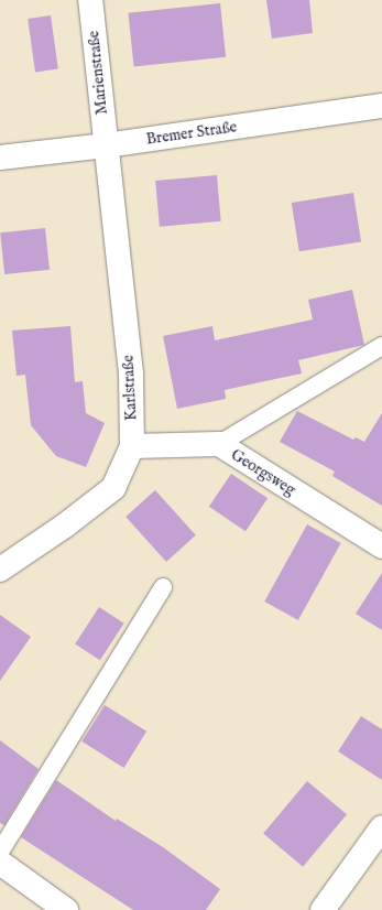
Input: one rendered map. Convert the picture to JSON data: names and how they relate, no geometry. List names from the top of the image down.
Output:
{
  "streets": {
    "street": [
      "Marienstraße",
      "Bremer Straße",
      "Karlstraße",
      "Georgsweg"
    ]
  },
  "crossings": [
    ["Marienstraße", "Bremer Straße"],
    ["Marienstraße", "Karlstraße"],
    ["Bremer Straße", "Karlstraße"],
    ["Karlstraße", "Georgsweg"]
  ]
}
